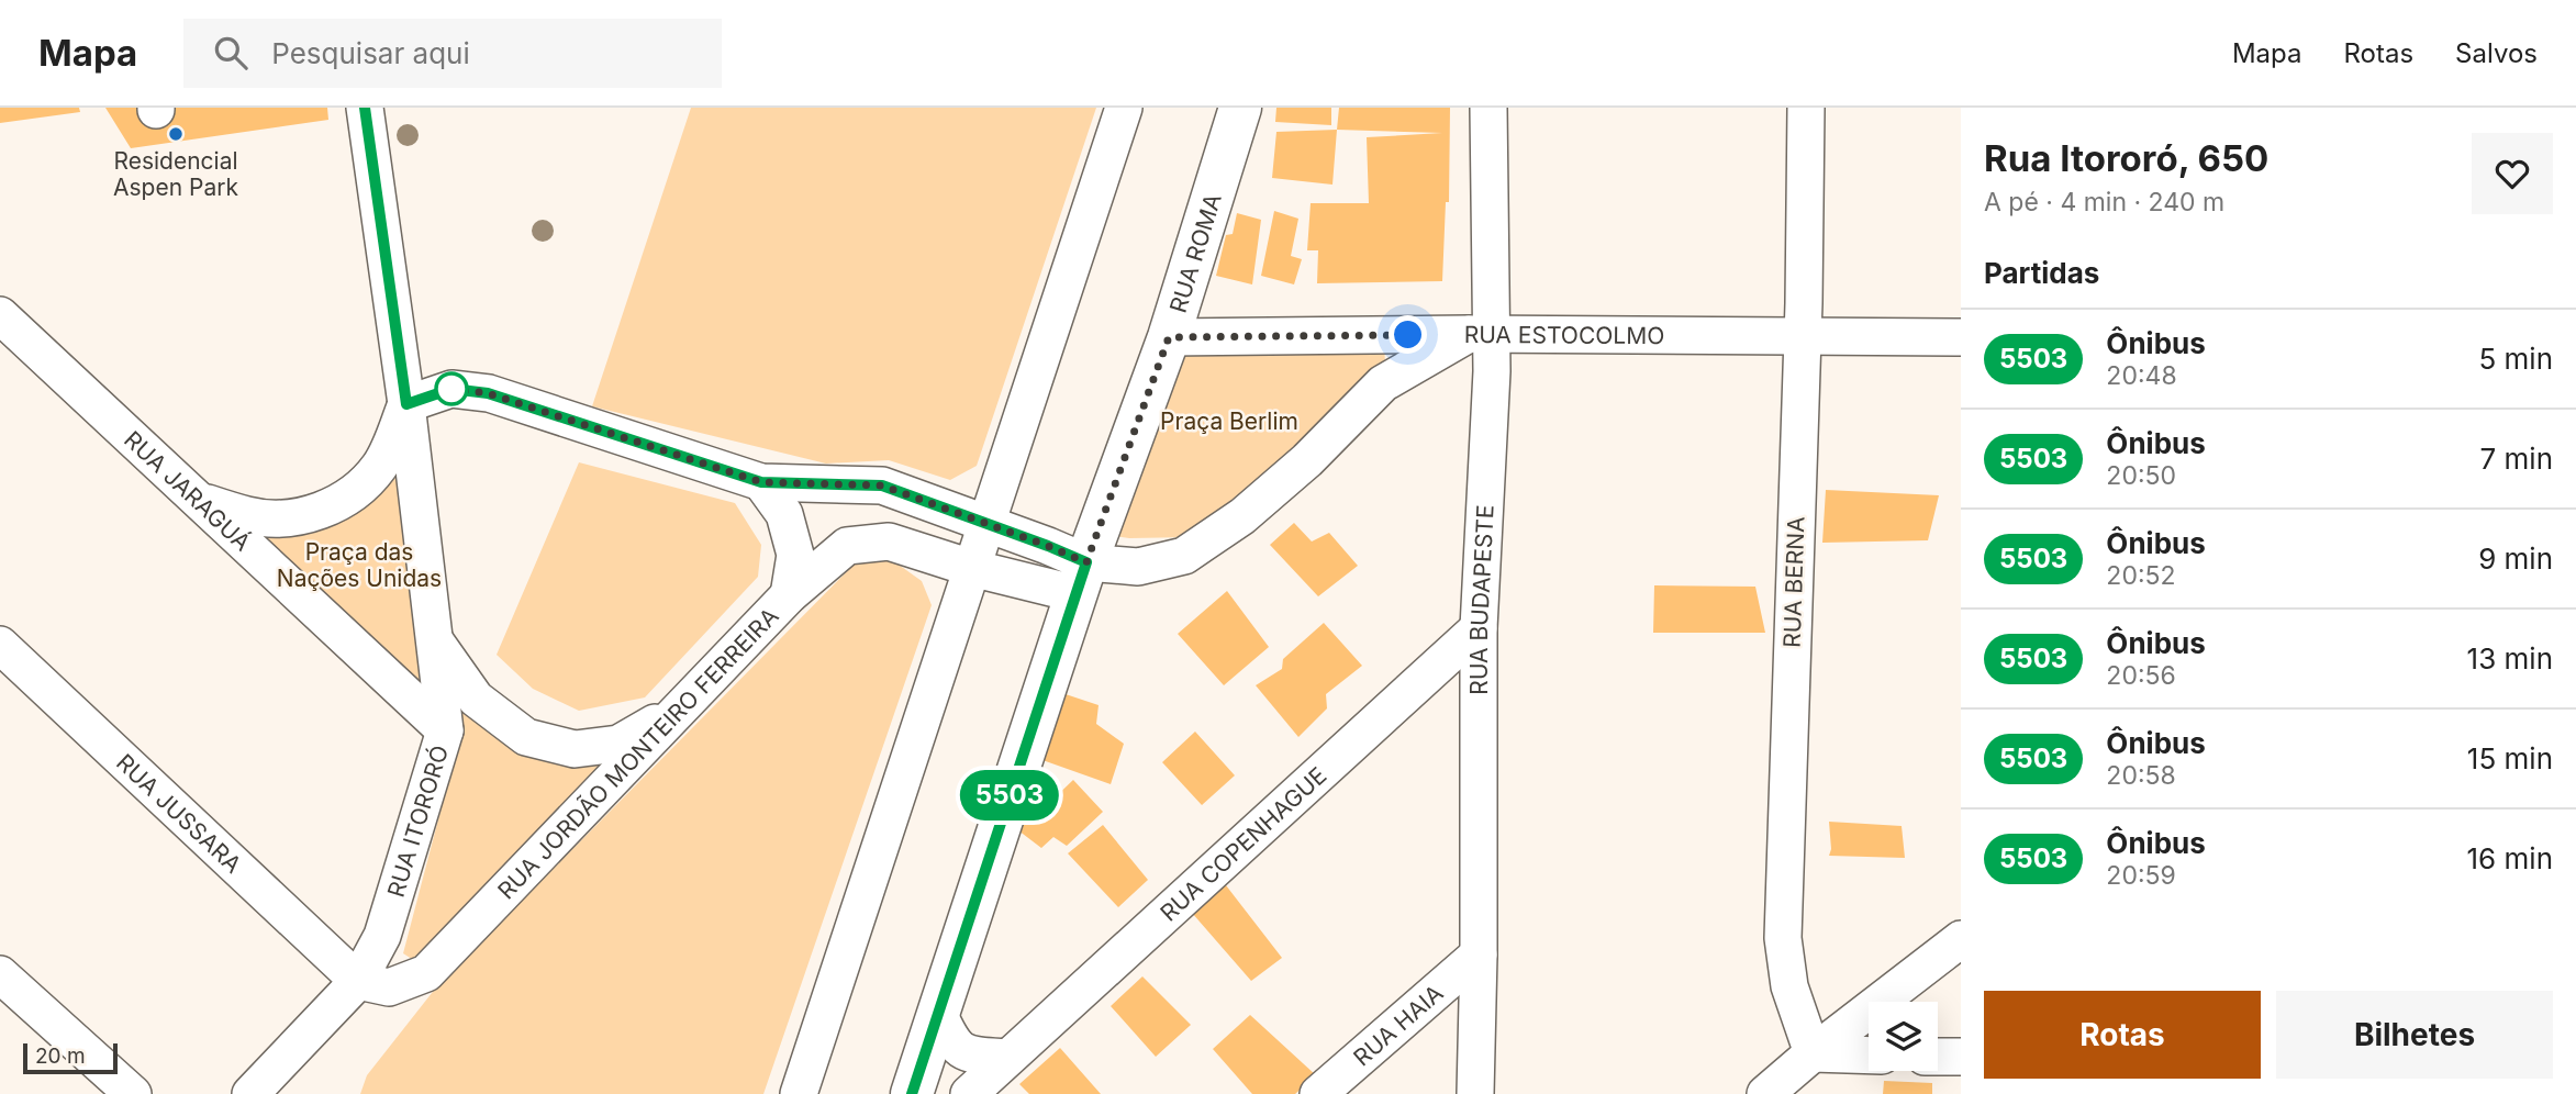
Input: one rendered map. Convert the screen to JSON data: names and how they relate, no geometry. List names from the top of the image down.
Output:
{
  "streets": {
    "main road": ["RUA ROMA"],
    "street": [
      "RUA ESTOCOLMO",
      "RUA JARAGUÁ",
      "RUA BERNA",
      "RUA BUDAPESTE",
      "RUA JORDÃO MONTEIRO FERREIRA",
      "RUA JUSSARA",
      "RUA ITORORÓ",
      "RUA COPENHAGUE",
      "RUA HAIA"
    ]
  },
  "crossings": [
    ["RUA ROMA", "RUA ESTOCOLMO"],
    ["RUA ROMA", "RUA JORDÃO MONTEIRO FERREIRA"],
    ["RUA ESTOCOLMO", "RUA BERNA"],
    ["RUA ESTOCOLMO", "RUA BUDAPESTE"],
    ["RUA JARAGUÁ", "RUA ITORORÓ"],
    ["RUA BUDAPESTE", "RUA COPENHAGUE"],
    ["RUA BUDAPESTE", "RUA HAIA"],
    ["RUA JORDÃO MONTEIRO FERREIRA", "RUA JUSSARA"],
    ["RUA JORDÃO MONTEIRO FERREIRA", "RUA ITORORÓ"],
    ["RUA JUSSARA", "RUA ITORORÓ"]
  ],
  "parks": ["Praça Berlim", "Praça das Nações Unidas"],
  "places": ["Residencial Aspen Park"],
  "lines": ["bus line 5503"],
  "scale_bar": "20 m",
  "page": {
    "header": "Mapa",
    "search": "Pesquisar aqui",
    "nav": ["Mapa", "Rotas", "Salvos"],
    "on_map": "5503",
    "heading": [
      ["Rua Itororó, 650", "A pé · 4 min · 240 m"],
      "Partidas"
    ],
    "list": [
      {
        "mark": "5503",
        "name": "Ônibus",
        "note": "20:48",
        "value": "5 min"
      },
      {
        "mark": "5503",
        "name": "Ônibus",
        "note": "20:50",
        "value": "7 min"
      },
      {
        "mark": "5503",
        "name": "Ônibus",
        "note": "20:52",
        "value": "9 min"
      },
      {
        "mark": "5503",
        "name": "Ônibus",
        "note": "20:56",
        "value": "13 min"
      },
      {
        "mark": "5503",
        "name": "Ônibus",
        "note": "20:58",
        "value": "15 min"
      },
      {
        "mark": "5503",
        "name": "Ônibus",
        "note": "20:59",
        "value": "16 min"
      }
    ],
    "buttons": ["Rotas", "Bilhetes"],
    "scale": "20 m"
  }
}
